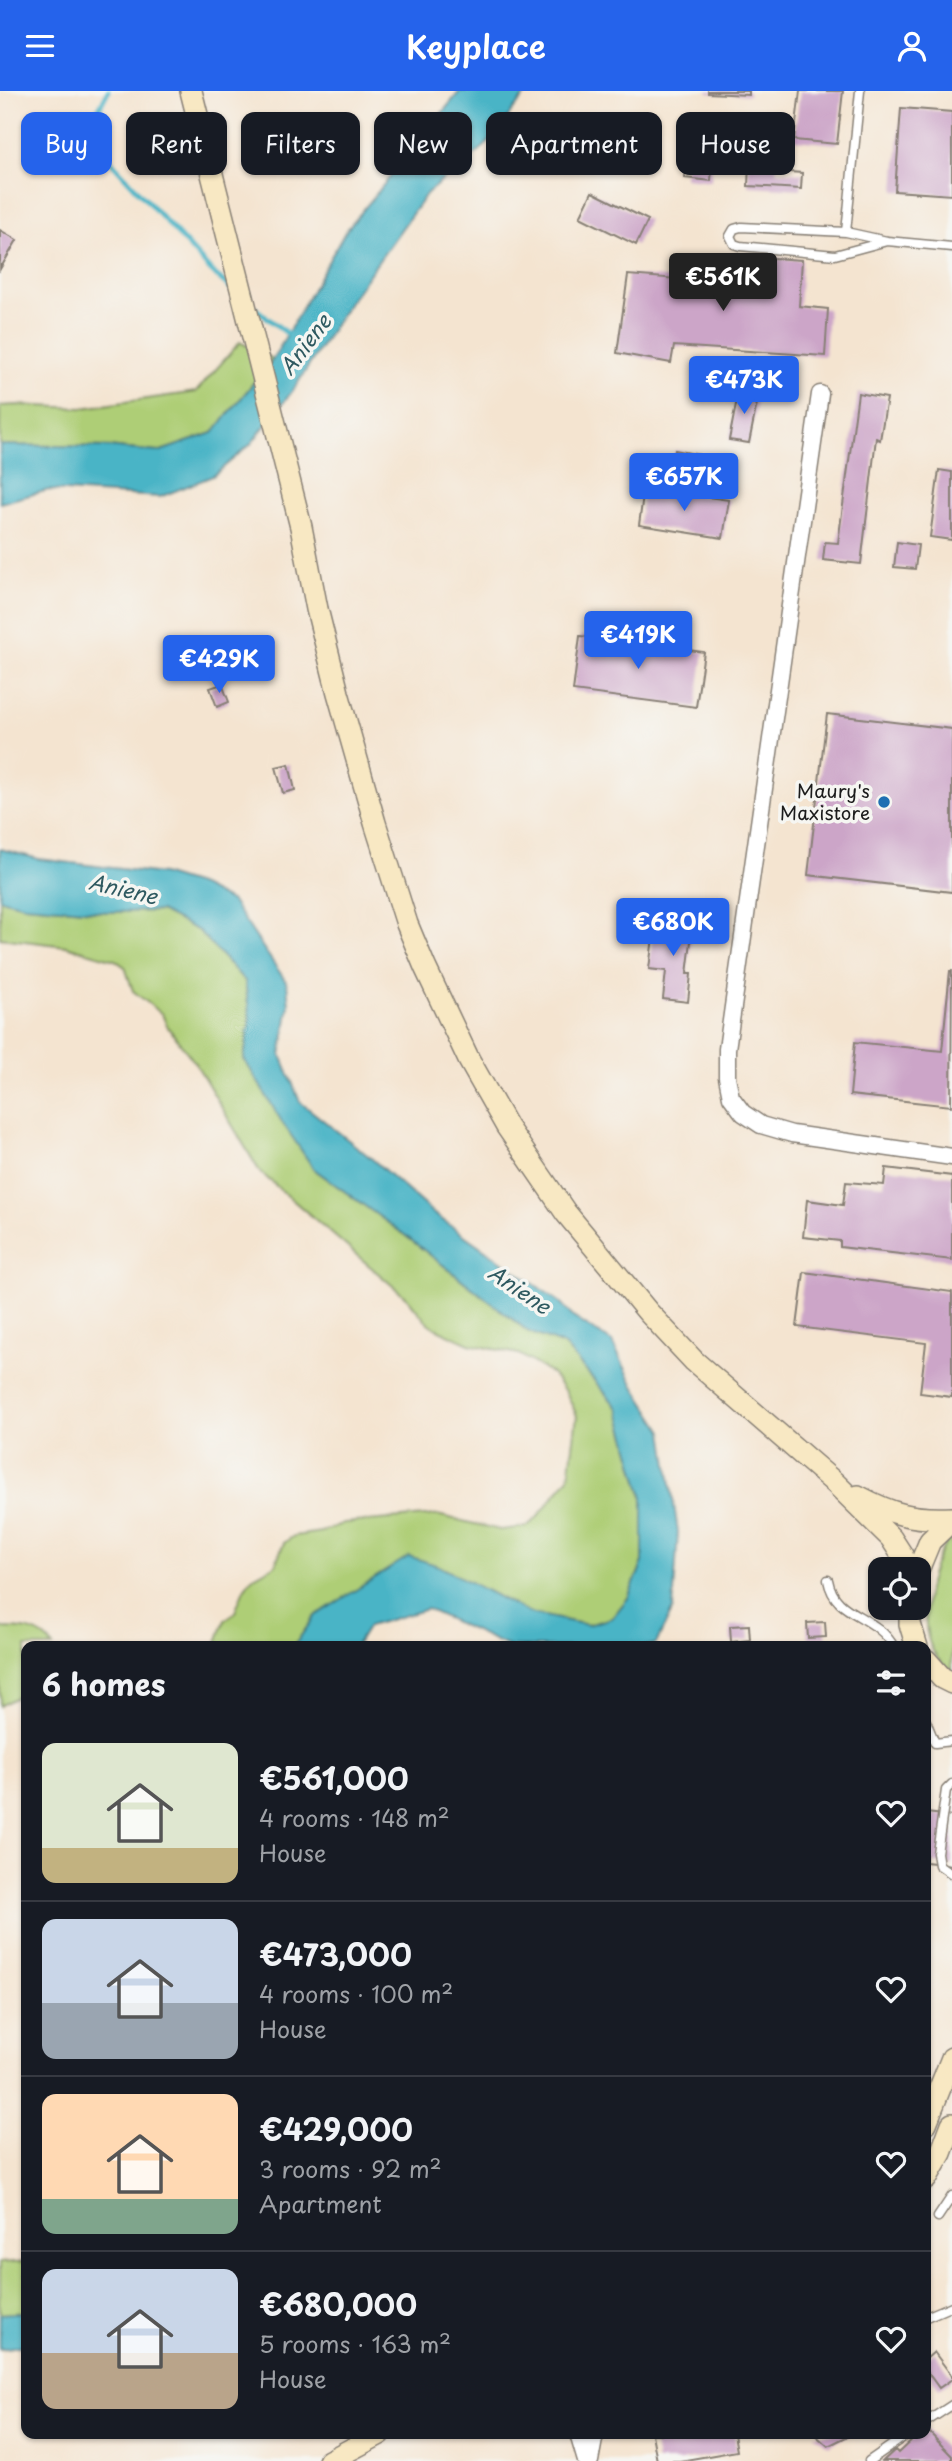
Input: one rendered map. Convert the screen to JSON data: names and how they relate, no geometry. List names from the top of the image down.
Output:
{
  "water": ["Aniene"],
  "places": ["Maury's Maxistore"],
  "page": {
    "header": "Keyplace",
    "chip": [
      "Buy",
      "Rent",
      "Filters",
      "New",
      "Apartment",
      "House"
    ],
    "price": [
      "€561K",
      "€473K",
      "€657K",
      "€419K",
      "€429K",
      "€680K"
    ],
    "heading": "6 homes",
    "list": [
      {
        "name": "€561,000",
        "note": "4 rooms · 148 m² · House"
      },
      {
        "name": "€473,000",
        "note": "4 rooms · 100 m² · House"
      },
      {
        "name": "€429,000",
        "note": "3 rooms · 92 m² · Apartment"
      },
      {
        "name": "€680,000",
        "note": "5 rooms · 163 m² · House"
      }
    ]
  }
}
